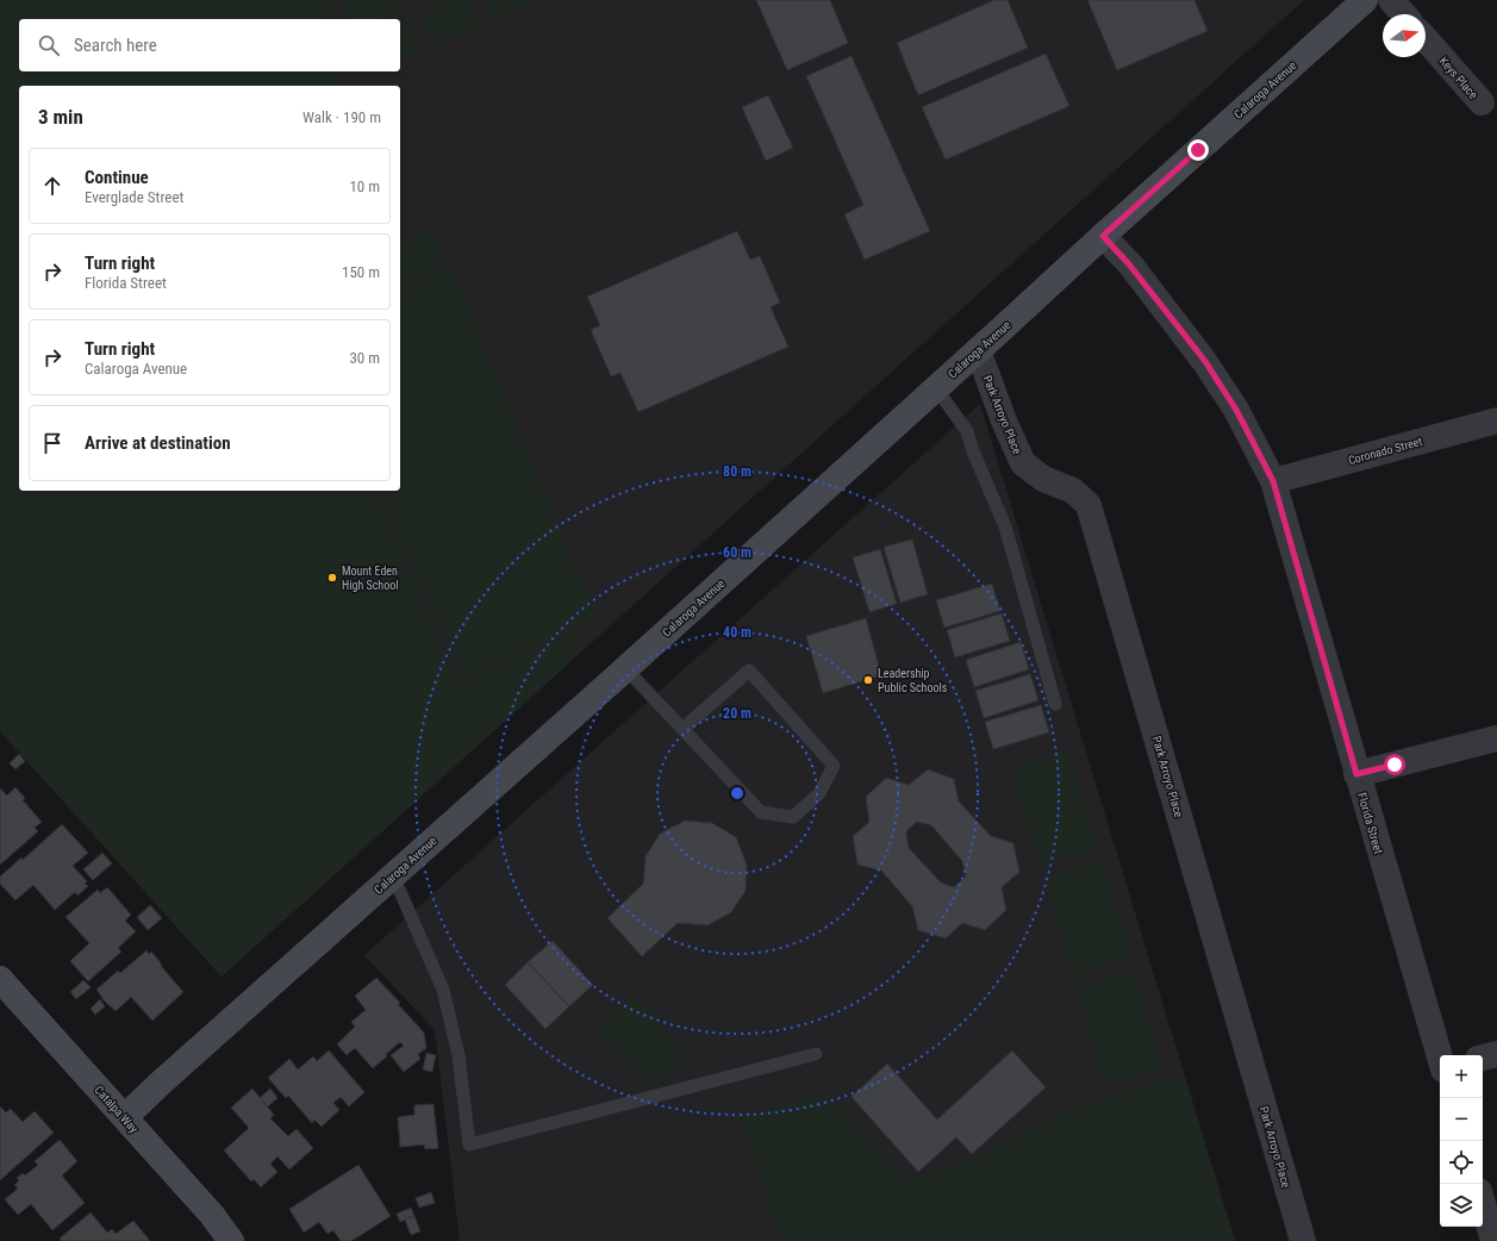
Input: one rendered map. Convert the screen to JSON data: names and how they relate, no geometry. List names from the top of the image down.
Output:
{
  "streets": {
    "street": [
      "Keys Place",
      "Calaroga Avenue",
      "Park Arroyo Place",
      "Coronado Street",
      "Florida Street",
      "Catalpa Way"
    ]
  },
  "crossings": [
    ["Calaroga Avenue", "Park Arroyo Place"],
    ["Calaroga Avenue", "Florida Street"],
    ["Calaroga Avenue", "Catalpa Way"],
    ["Coronado Street", "Florida Street"]
  ],
  "places": ["Mount Eden High School", "Leadership Public Schools"],
  "north": "right",
  "page": {
    "search": "Search here",
    "heading": ["3 min", "Walk · 190 m"],
    "list": [
      ["Continue", "Everglade Street", "10 m"],
      ["Turn right", "Florida Street", "150 m"],
      ["Turn right", "Calaroga Avenue", "30 m"],
      "Arrive at destination"
    ],
    "map_buttons": ["+", "−"]
  },
  "rings": [
    "80 m",
    "60 m",
    "40 m",
    "20 m"
  ]
}
